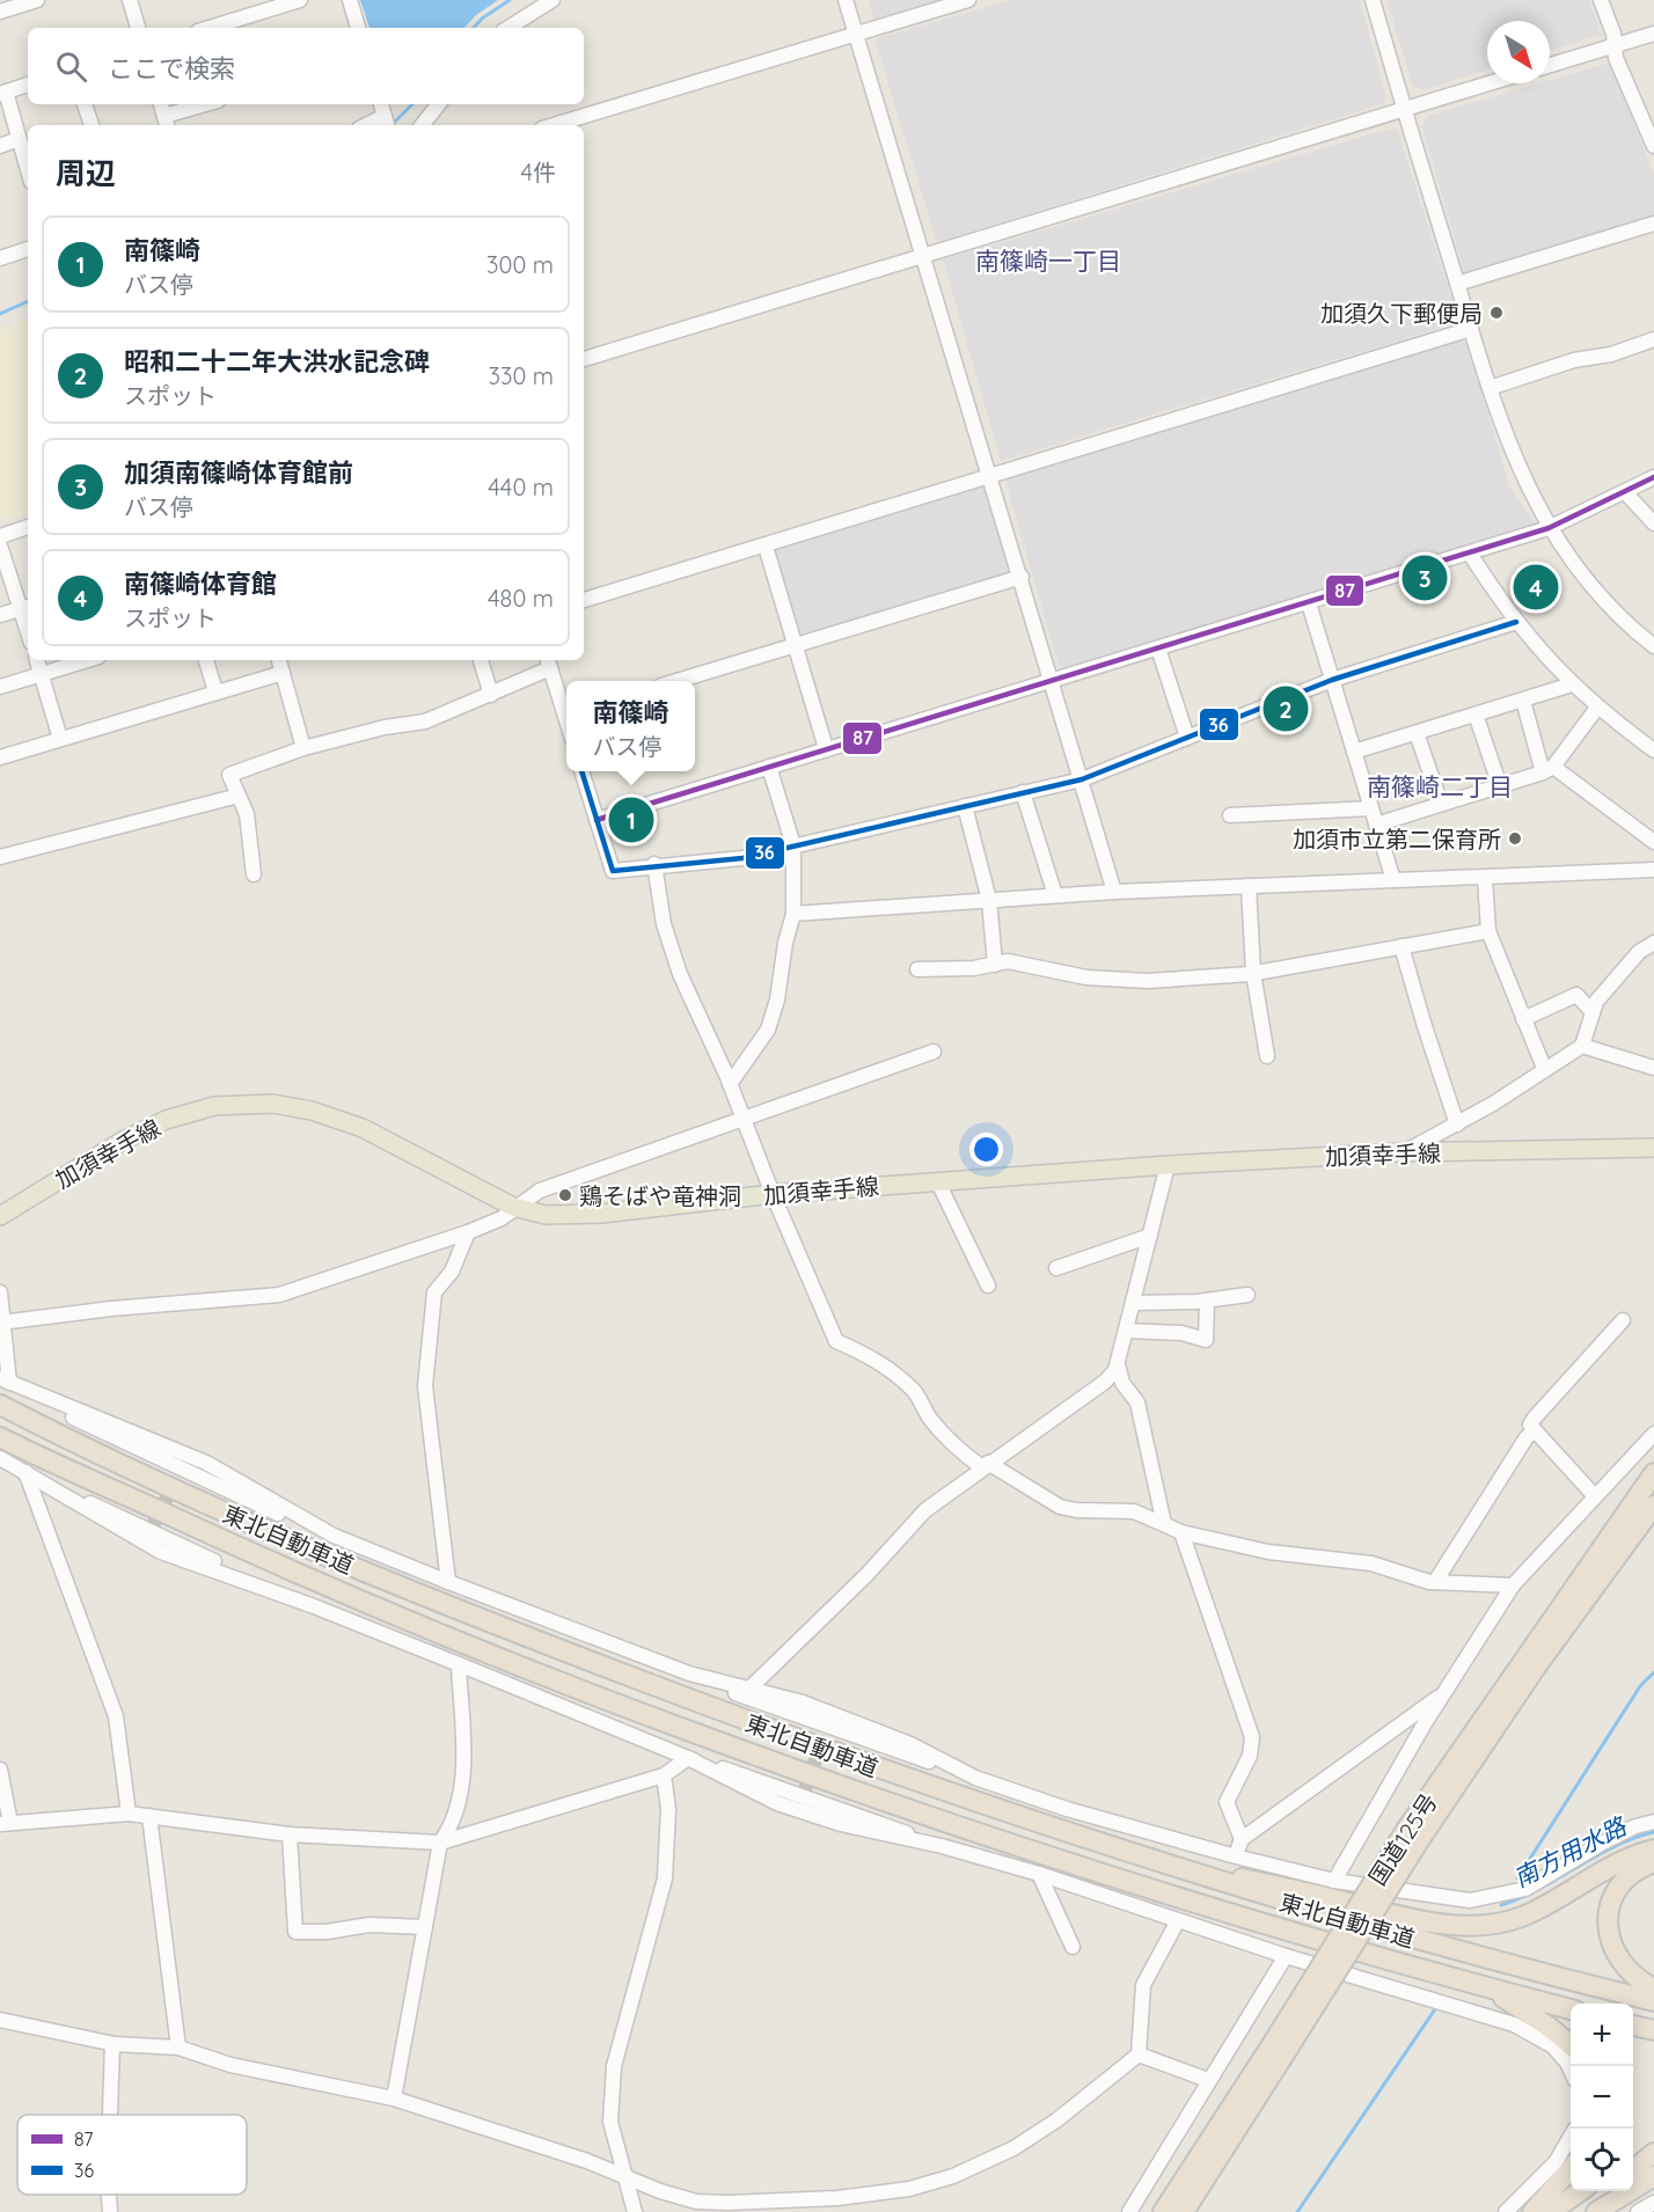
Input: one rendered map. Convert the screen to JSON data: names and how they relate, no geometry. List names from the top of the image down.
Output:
{
  "streets": {
    "highway": ["東北自動車道", "国道125号"],
    "main road": ["加須幸手線"]
  },
  "districts": ["南篠崎一丁目", "南篠崎二丁目"],
  "water": ["南方用水路"],
  "places": ["加須久下郵便局", "加須市立第二保育所", "鶏そばや竜神洞"],
  "lines": ["transit line 87", "transit line 36"],
  "legend": ["87", "36"],
  "north": "bottom right",
  "page": {
    "search": "ここで検索",
    "heading": ["周辺", "4件"],
    "list": [
      {
        "mark": "1",
        "name": "南篠崎",
        "note": "バス停",
        "value": "300 m"
      },
      {
        "mark": "2",
        "name": "昭和二十二年大洪水記念碑",
        "note": "スポット",
        "value": "330 m"
      },
      {
        "mark": "3",
        "name": "加須南篠崎体育館前",
        "note": "バス停",
        "value": "440 m"
      },
      {
        "mark": "4",
        "name": "南篠崎体育館",
        "note": "スポット",
        "value": "480 m"
      }
    ],
    "pins": [
      "3",
      "4",
      "2",
      "1"
    ],
    "popup": ["南篠崎", "バス停"],
    "map_buttons": ["+", "−"]
  }
}
